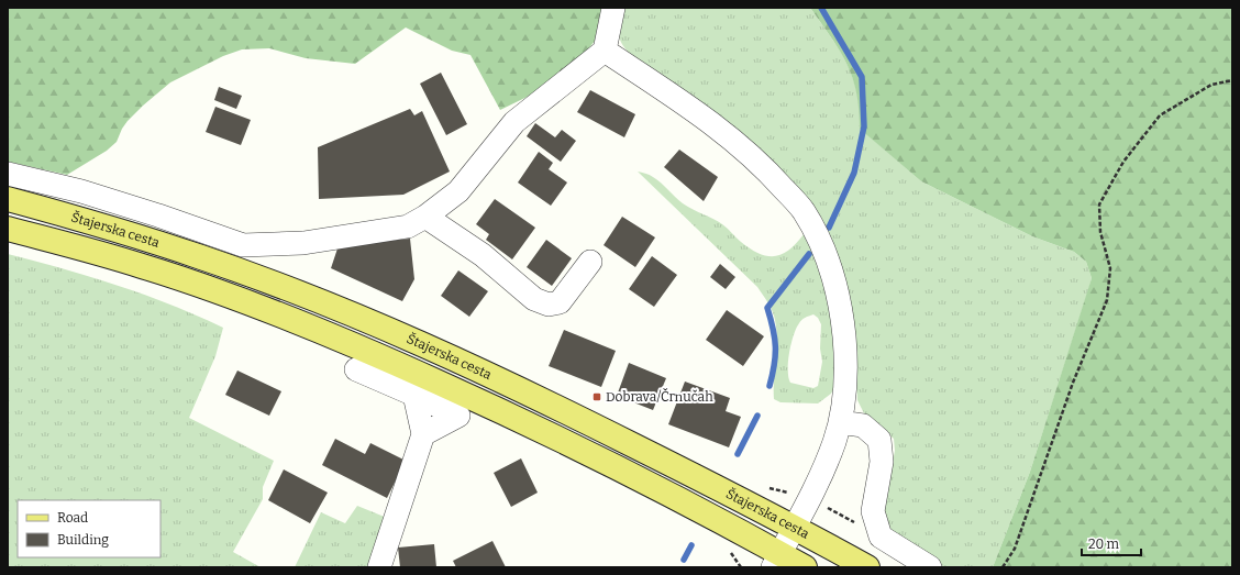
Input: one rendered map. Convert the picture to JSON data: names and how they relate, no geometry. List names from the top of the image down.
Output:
{
  "streets": {
    "main road": ["Štajerska cesta"]
  },
  "places": {
    "transit": ["Dobrava/Črnučah"]
  },
  "legend": ["Road", "Building"],
  "scale_bar": "20 m"
}
